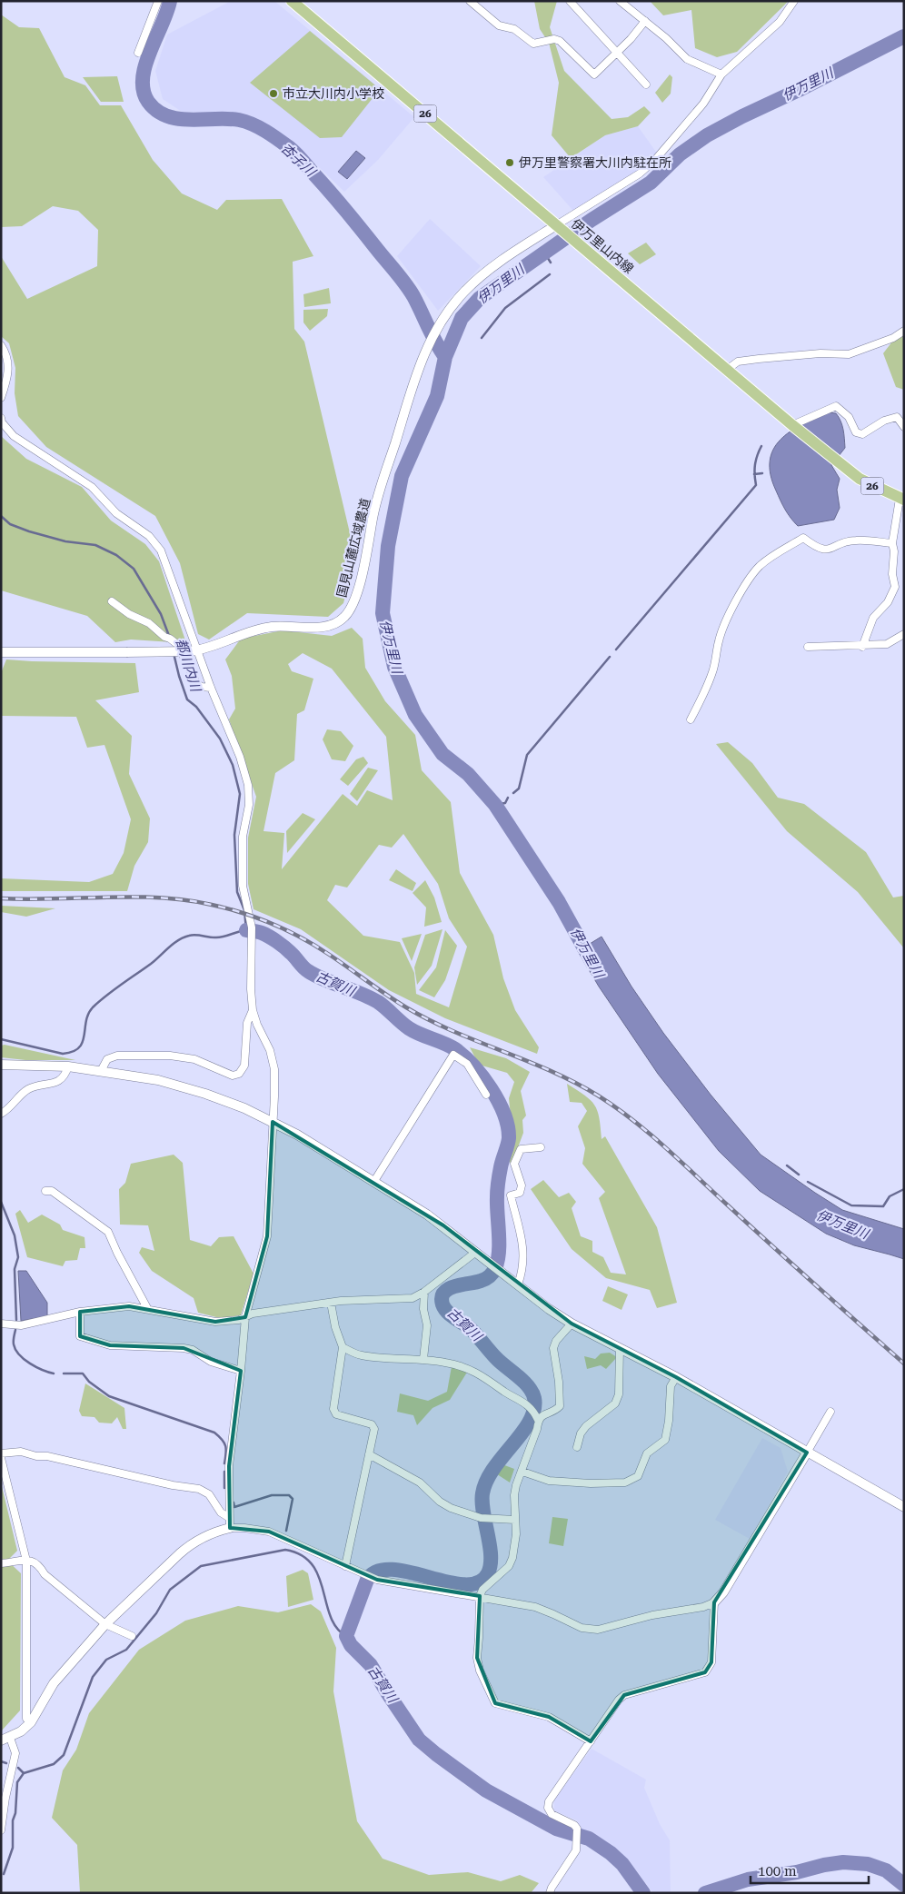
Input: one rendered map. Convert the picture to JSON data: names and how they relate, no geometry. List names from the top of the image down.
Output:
{
  "streets": {
    "main road": ["26", "伊万里山内線"],
    "street": ["国見山麓広域農道"]
  },
  "crossings": [
    ["伊万里山内線", "国見山麓広域農道"]
  ],
  "water": [
    "伊万里川",
    "杏子川",
    "都川内川",
    "古賀川"
  ],
  "places": ["市立大川内小学校", "伊万里警察署大川内駐在所"],
  "scale_bar": "100 m"
}
